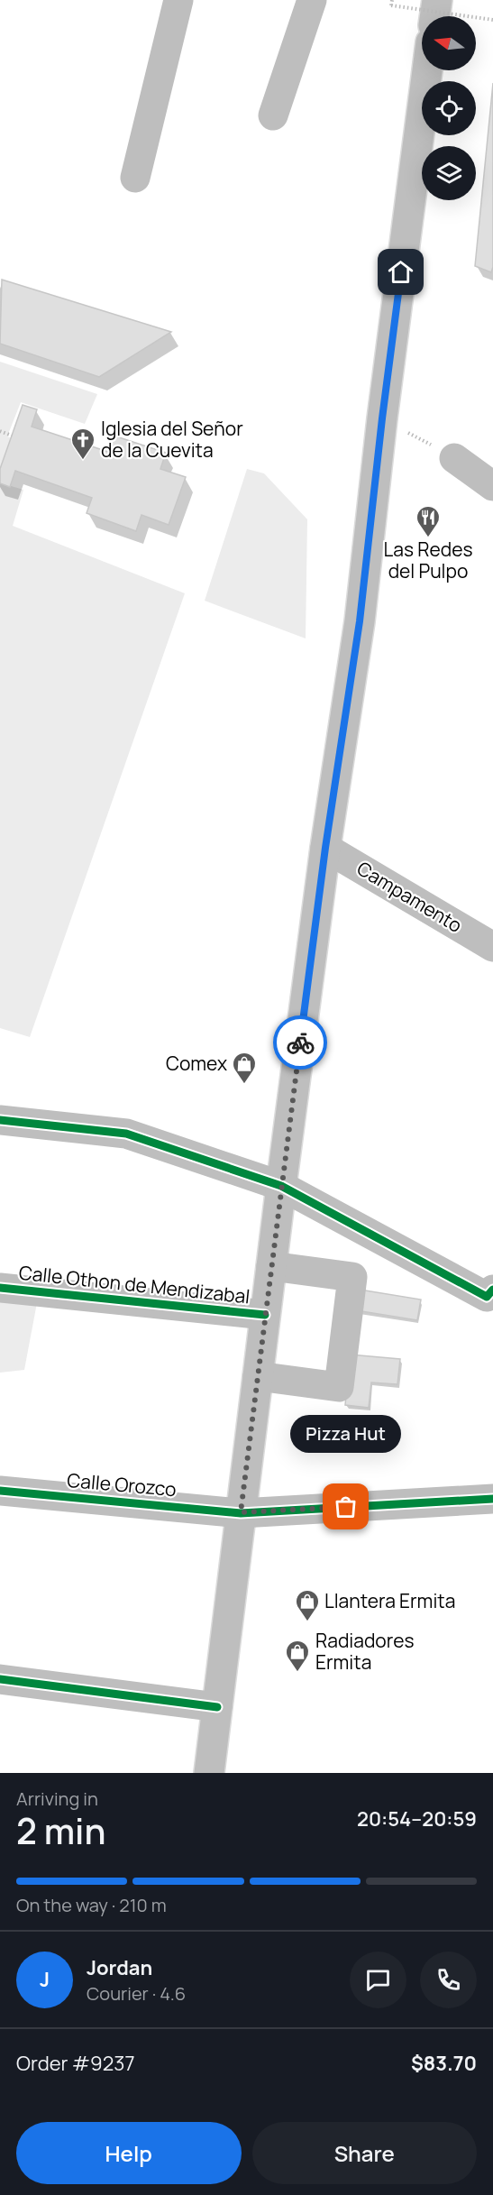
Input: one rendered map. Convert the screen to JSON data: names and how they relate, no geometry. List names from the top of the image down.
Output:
{
  "streets": {
    "street": ["Campamento", "Calle Othon de Mendizabal", "Calle Orozco"]
  },
  "places": {
    "church": ["Iglesia del Señor de la Cuevita"],
    "restaurant": ["Las Redes del Pulpo"],
    "shop": ["Comex", "Llantera Ermita", "Radiadores Ermita"],
    "other": ["Pizza Hut"]
  },
  "north": "left",
  "page": {
    "bubble": "Pizza Hut",
    "heading": ["2 min", "Arriving in", "20:54–20:59"],
    "panel": [
      "Jordan",
      "Courier · 4.6",
      "Order #9237",
      "$83.70"
    ],
    "bar": "On the way · 210 m",
    "round": "J",
    "buttons": ["Help", "Share"]
  }
}
